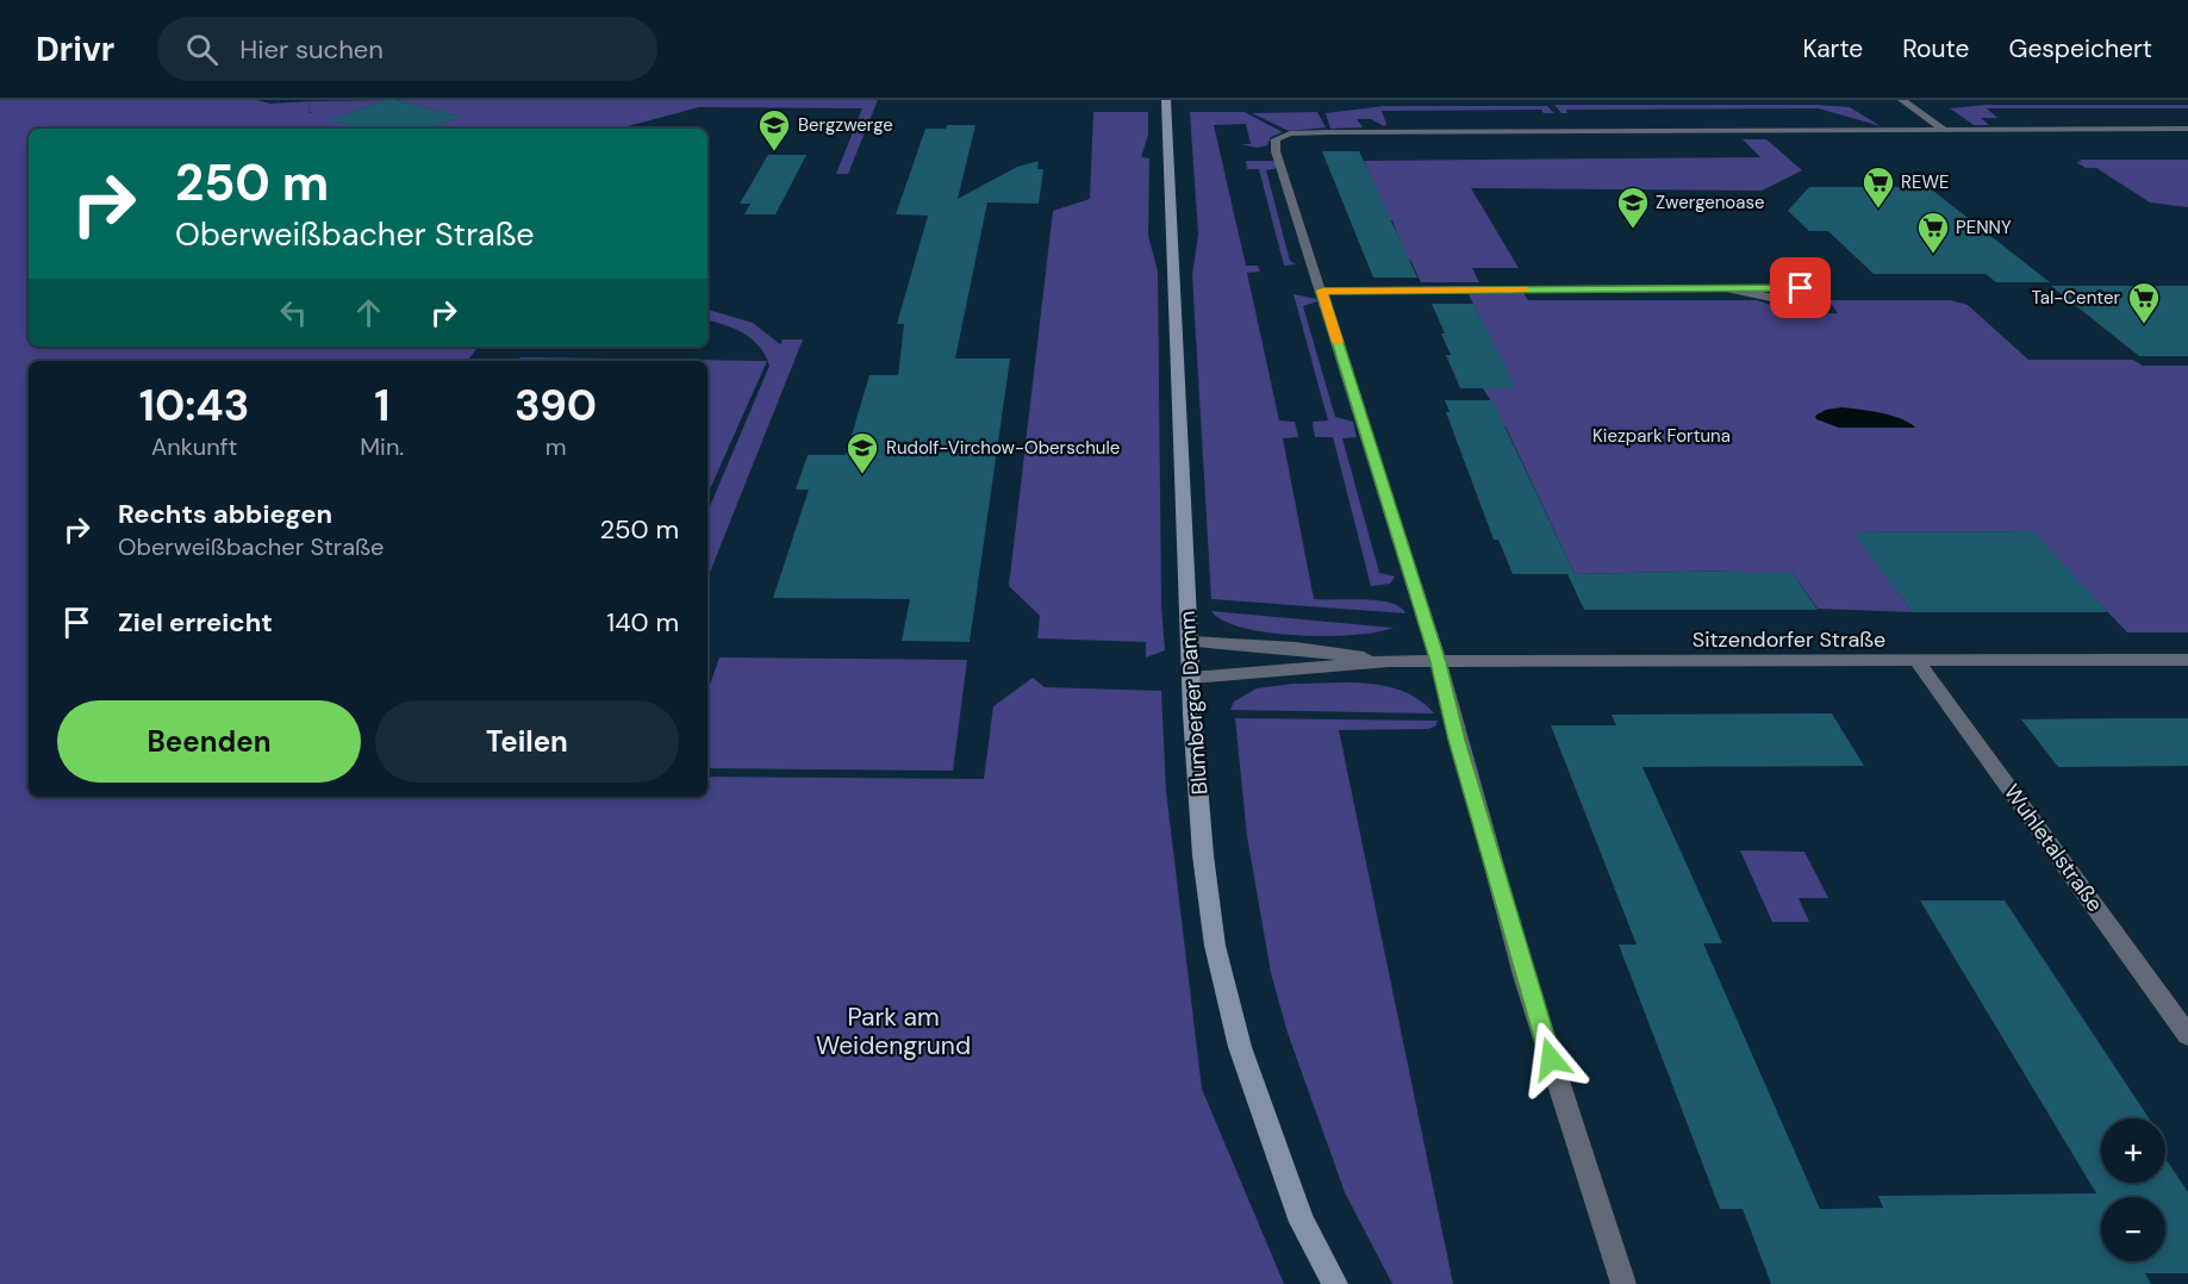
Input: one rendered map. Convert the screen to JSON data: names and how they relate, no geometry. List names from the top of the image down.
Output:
{
  "streets": {
    "main road": ["Blumberger Damm"],
    "street": ["Sitzendorfer Straße", "Wuhletalstraße"]
  },
  "crossings": [
    ["Sitzendorfer Straße", "Blumberger Damm"],
    ["Sitzendorfer Straße", "Wuhletalstraße"]
  ],
  "parks": ["Kiezpark Fortuna", "Park am Weidengrund"],
  "places": {
    "school or university": ["Bergzwerge", "Zwergenoase", "Rudolf-Virchow-Oberschule"],
    "supermarket": ["REWE", "PENNY", "Tal-Center"]
  },
  "page": {
    "header": "Drivr",
    "search": "Hier suchen",
    "nav": ["Karte", "Route", "Gespeichert"],
    "turn": ["250 m", "Oberweißbacher Straße"],
    "eta": [
      "10:43",
      "Ankunft",
      "1",
      "Min.",
      "390",
      "m"
    ],
    "list": [
      {
        "name": "Rechts abbiegen",
        "note": "Oberweißbacher Straße",
        "value": "250 m"
      },
      {
        "name": "Ziel erreicht",
        "value": "140 m"
      }
    ],
    "buttons": ["Beenden", "Teilen"],
    "map_buttons": ["+", "−"]
  }
}
